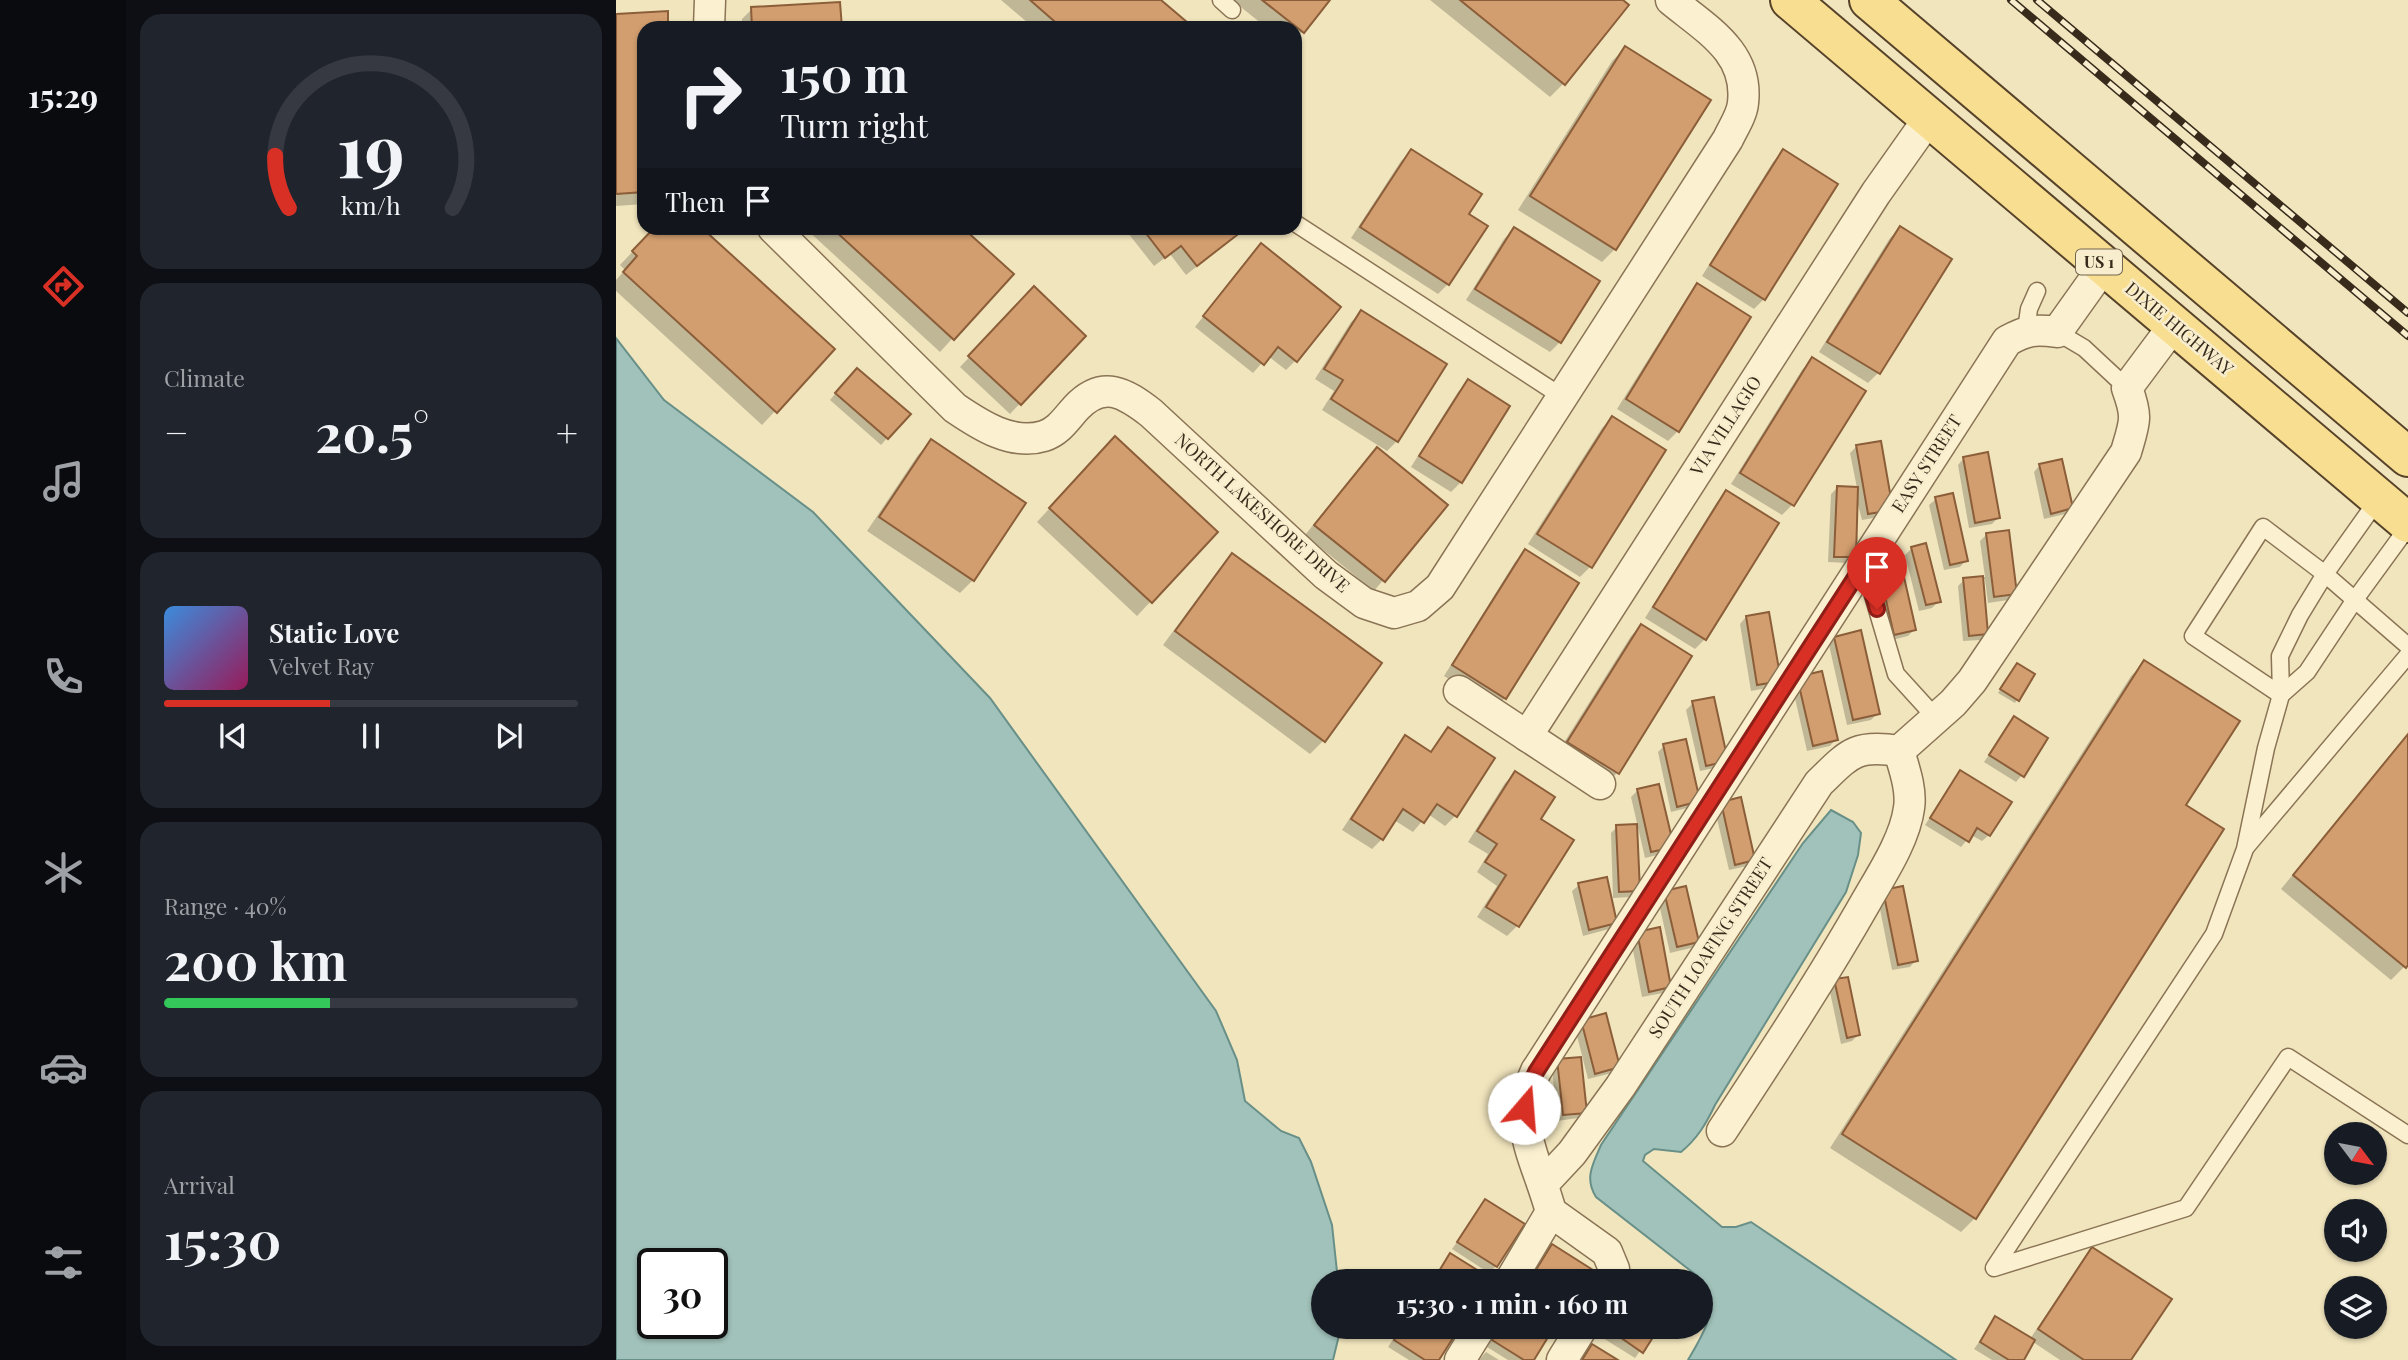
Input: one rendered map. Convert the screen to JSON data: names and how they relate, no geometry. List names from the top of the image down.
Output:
{
  "streets": {
    "main road": ["US 1", "DIXIE HIGHWAY"],
    "street": [
      "VIA VILLAGIO",
      "EASY STREET",
      "NORTH LAKESHORE DRIVE",
      "SOUTH LOAFING STREET"
    ]
  },
  "crossings": [
    ["DIXIE HIGHWAY", "VIA VILLAGIO"],
    ["EASY STREET", "SOUTH LOAFING STREET"]
  ],
  "north": "bottom right",
  "page": {
    "tabs": "15:29",
    "turn": ["150 m", "Turn right"],
    "then": "Then",
    "tile": [
      "Climate",
      ["Range · 40%", "200 km"],
      ["Arrival", "15:30"]
    ],
    "heat": ["−", "20.5°", "+"],
    "song": ["Static Love", "Velvet Ray"],
    "limit": "30",
    "trip": "15:30 · 1 min · 160 m",
    "gauge": ["19", "km/h"]
  }
}
